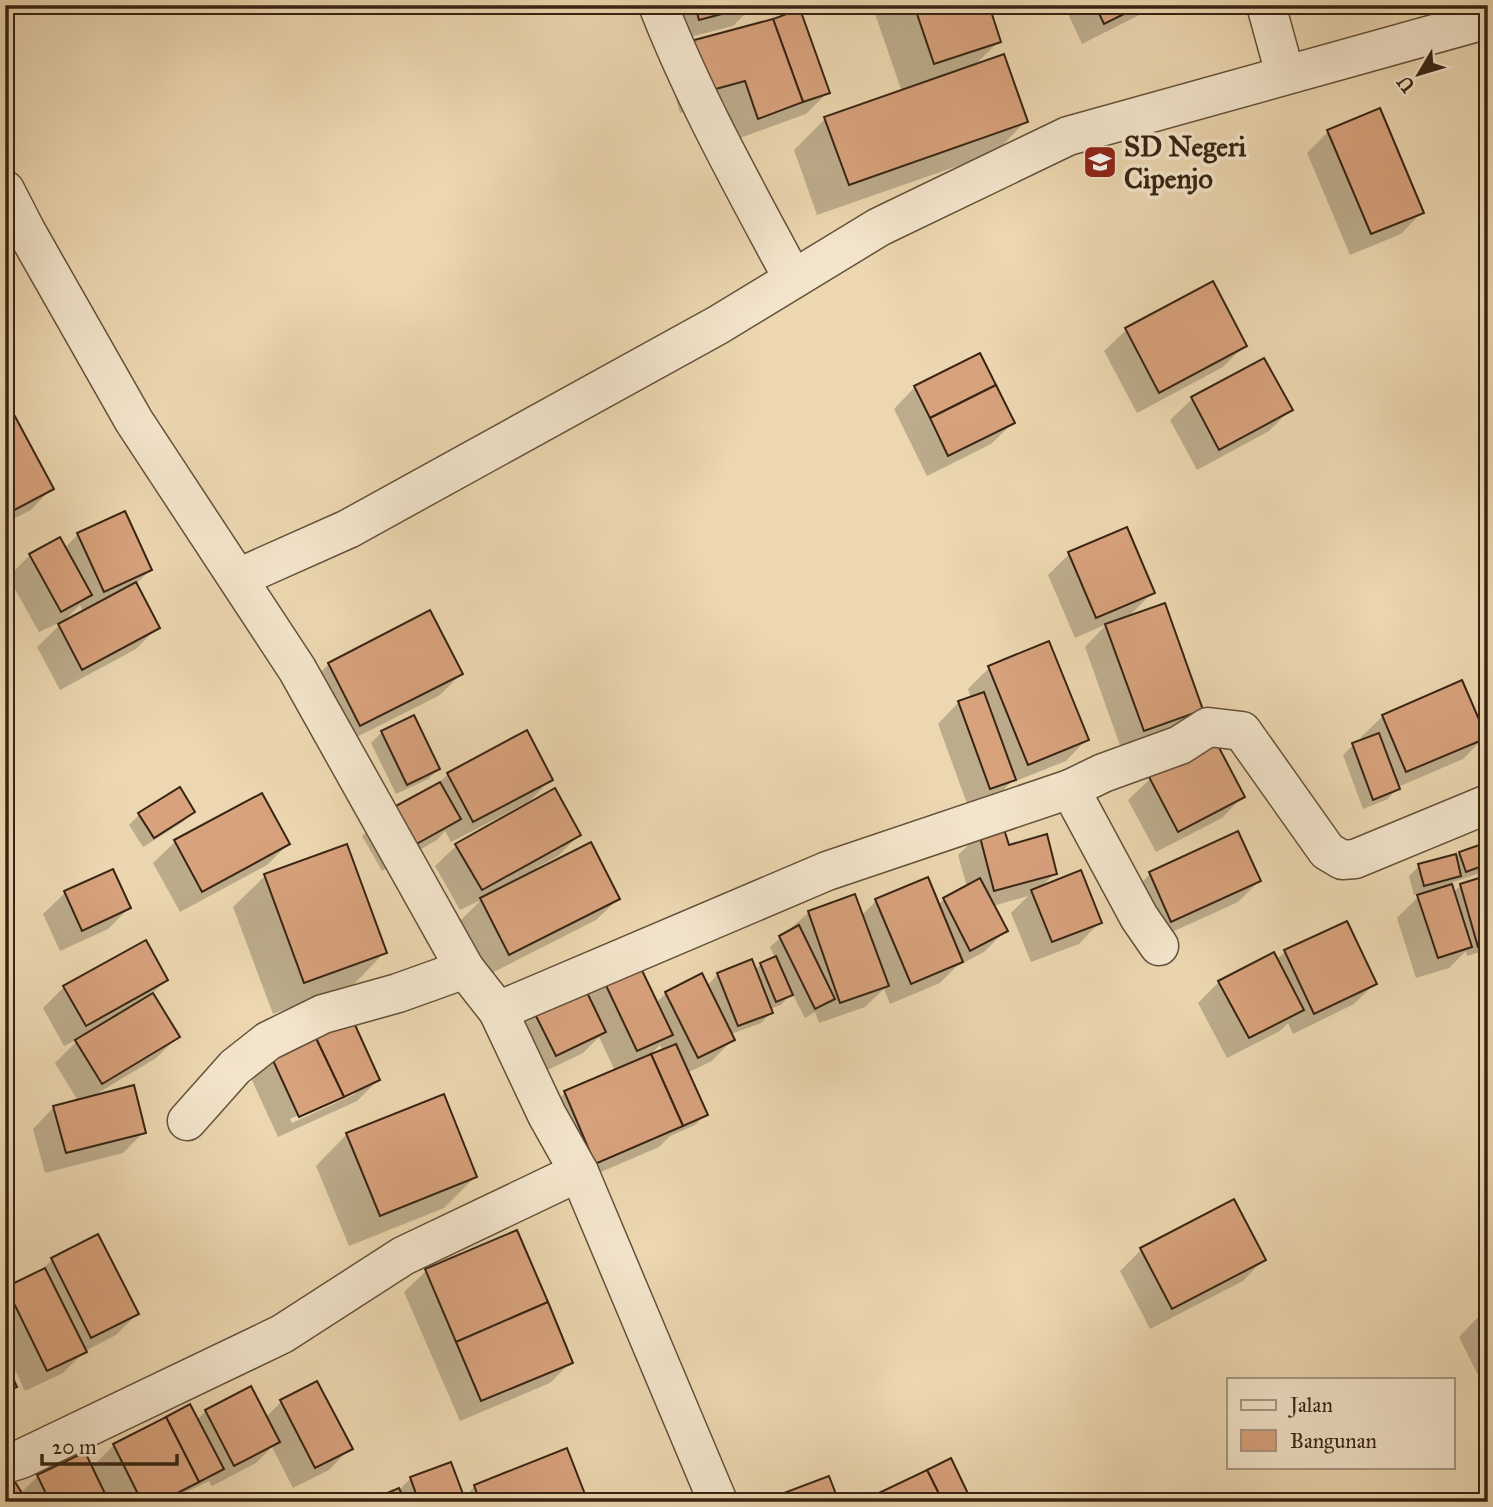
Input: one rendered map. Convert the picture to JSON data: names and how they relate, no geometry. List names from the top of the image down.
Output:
{
  "places": {
    "school or university": ["SD Negeri Cipenjo"]
  },
  "legend": ["Jalan", "Bangunan"],
  "scale_bar": "20 m",
  "north": "bottom left"
}
